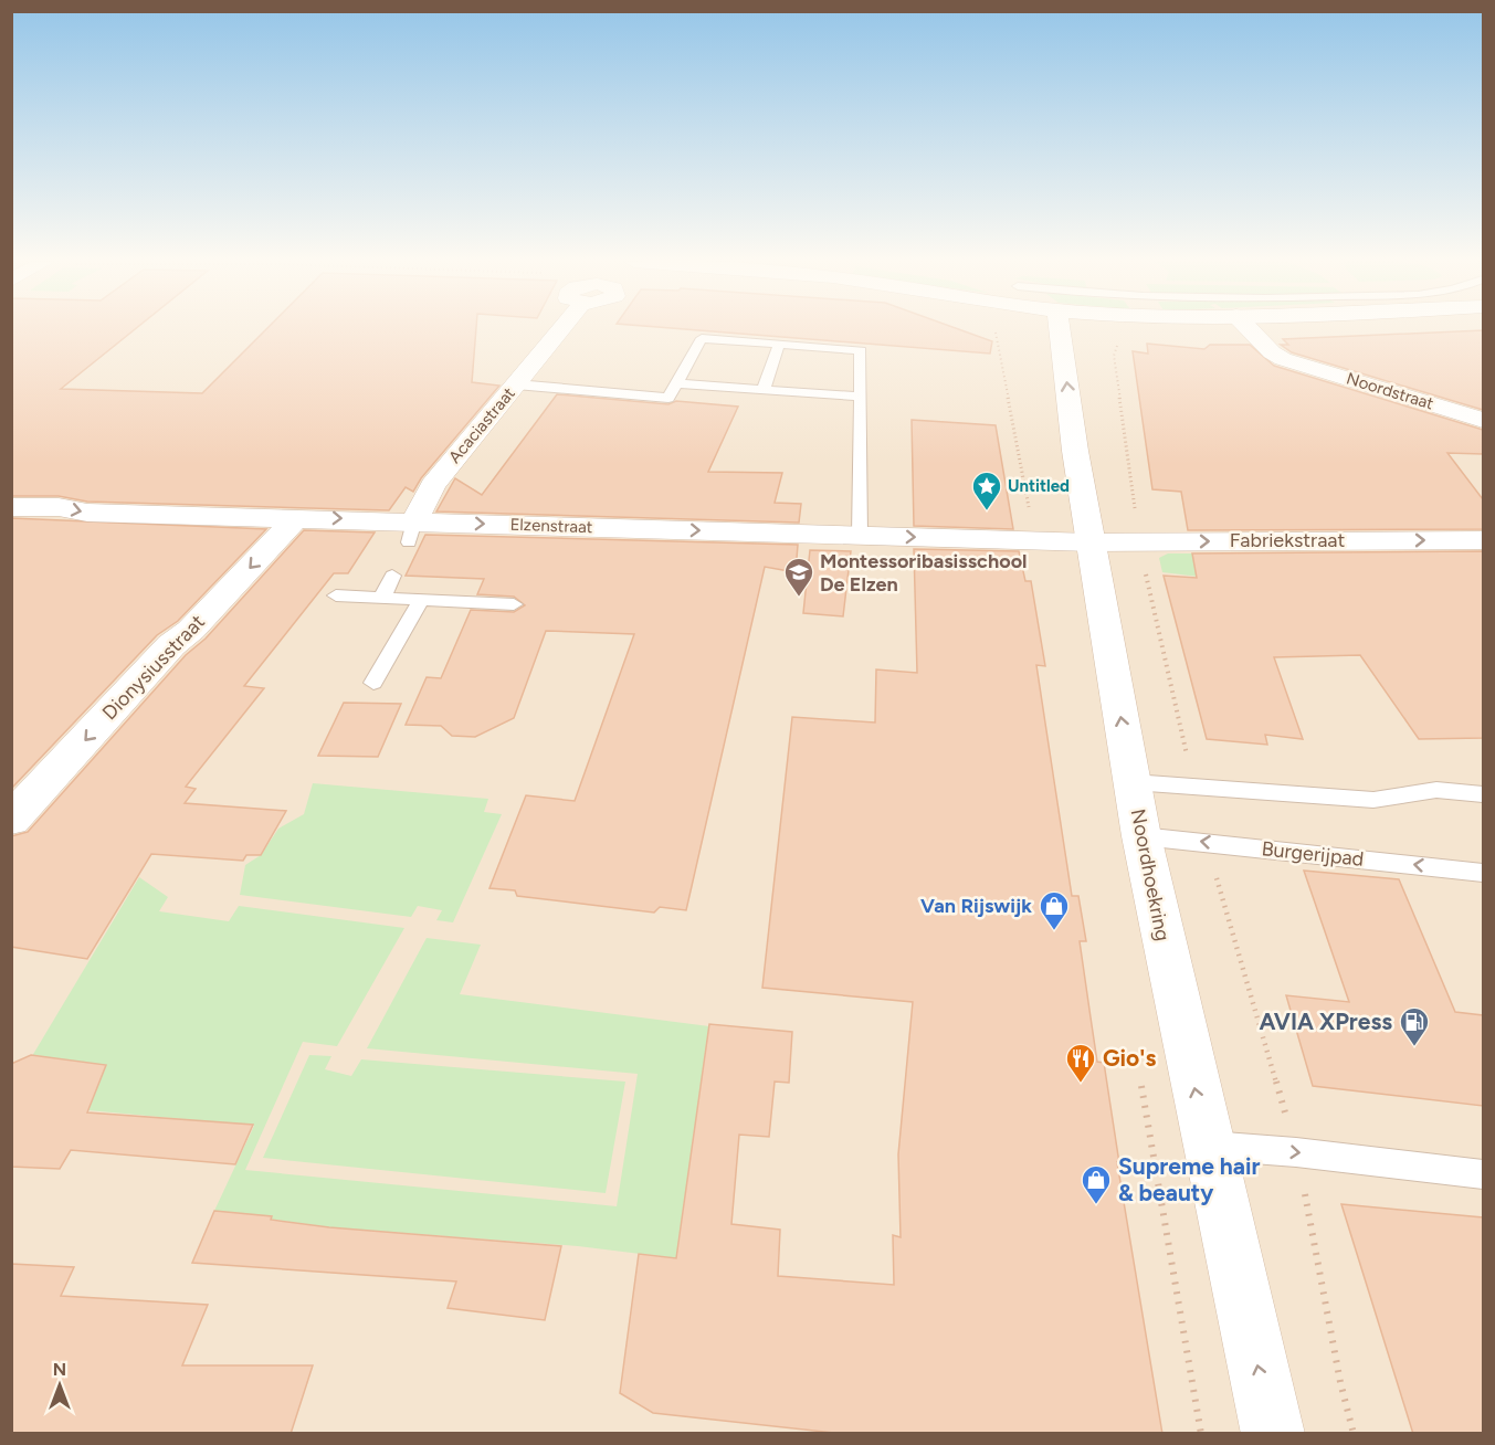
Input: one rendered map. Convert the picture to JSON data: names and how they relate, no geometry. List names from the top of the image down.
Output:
{
  "streets": {
    "street": [
      "Noordstraat",
      "Acaciastraat",
      "Elzenstraat",
      "Fabriekstraat",
      "Dionysiusstraat",
      "Noordhoekring"
    ],
    "lane": ["Burgerijpad"]
  },
  "crossings": [
    ["Acaciastraat", "Elzenstraat"],
    ["Elzenstraat", "Fabriekstraat"],
    ["Elzenstraat", "Dionysiusstraat"],
    ["Elzenstraat", "Noordhoekring"],
    ["Fabriekstraat", "Noordhoekring"],
    ["Burgerijpad", "Noordhoekring"]
  ],
  "one_way": [
    "Elzenstraat",
    "Fabriekstraat",
    "Dionysiusstraat",
    "Noordhoekring"
  ],
  "places": {
    "place": ["Untitled"],
    "school or university": ["Montessoribasisschool De Elzen"],
    "shop": ["Van Rijswijk", "Supreme hair & beauty"],
    "fuel station": ["AVIA XPress"],
    "restaurant": ["Gio's"]
  },
  "north": "top"
}
